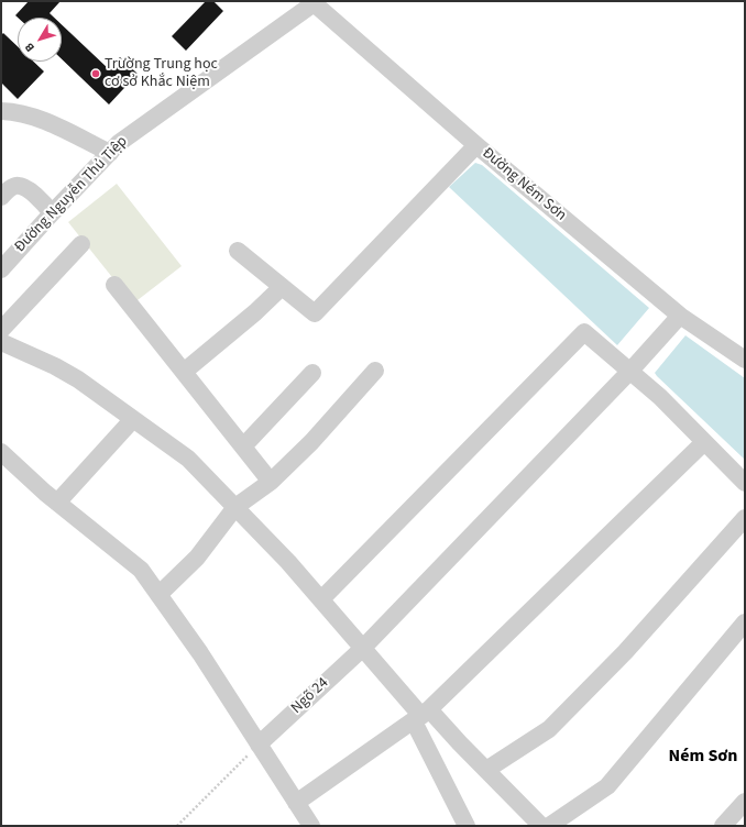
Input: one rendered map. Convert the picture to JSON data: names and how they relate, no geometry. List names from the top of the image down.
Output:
{
  "streets": {
    "street": ["Đường Ném Sơn", "Đường Nguyễn Thủ Tiệp", "Ngõ 24"]
  },
  "crossings": [
    ["Đường Ném Sơn", "Đường Nguyễn Thủ Tiệp"],
    ["Đường Ném Sơn", "Ngõ 24"]
  ],
  "districts": ["Ném Sơn"],
  "places": ["Trường Trung học cơ sở Khắc Niệm"],
  "north": "bottom left"
}
